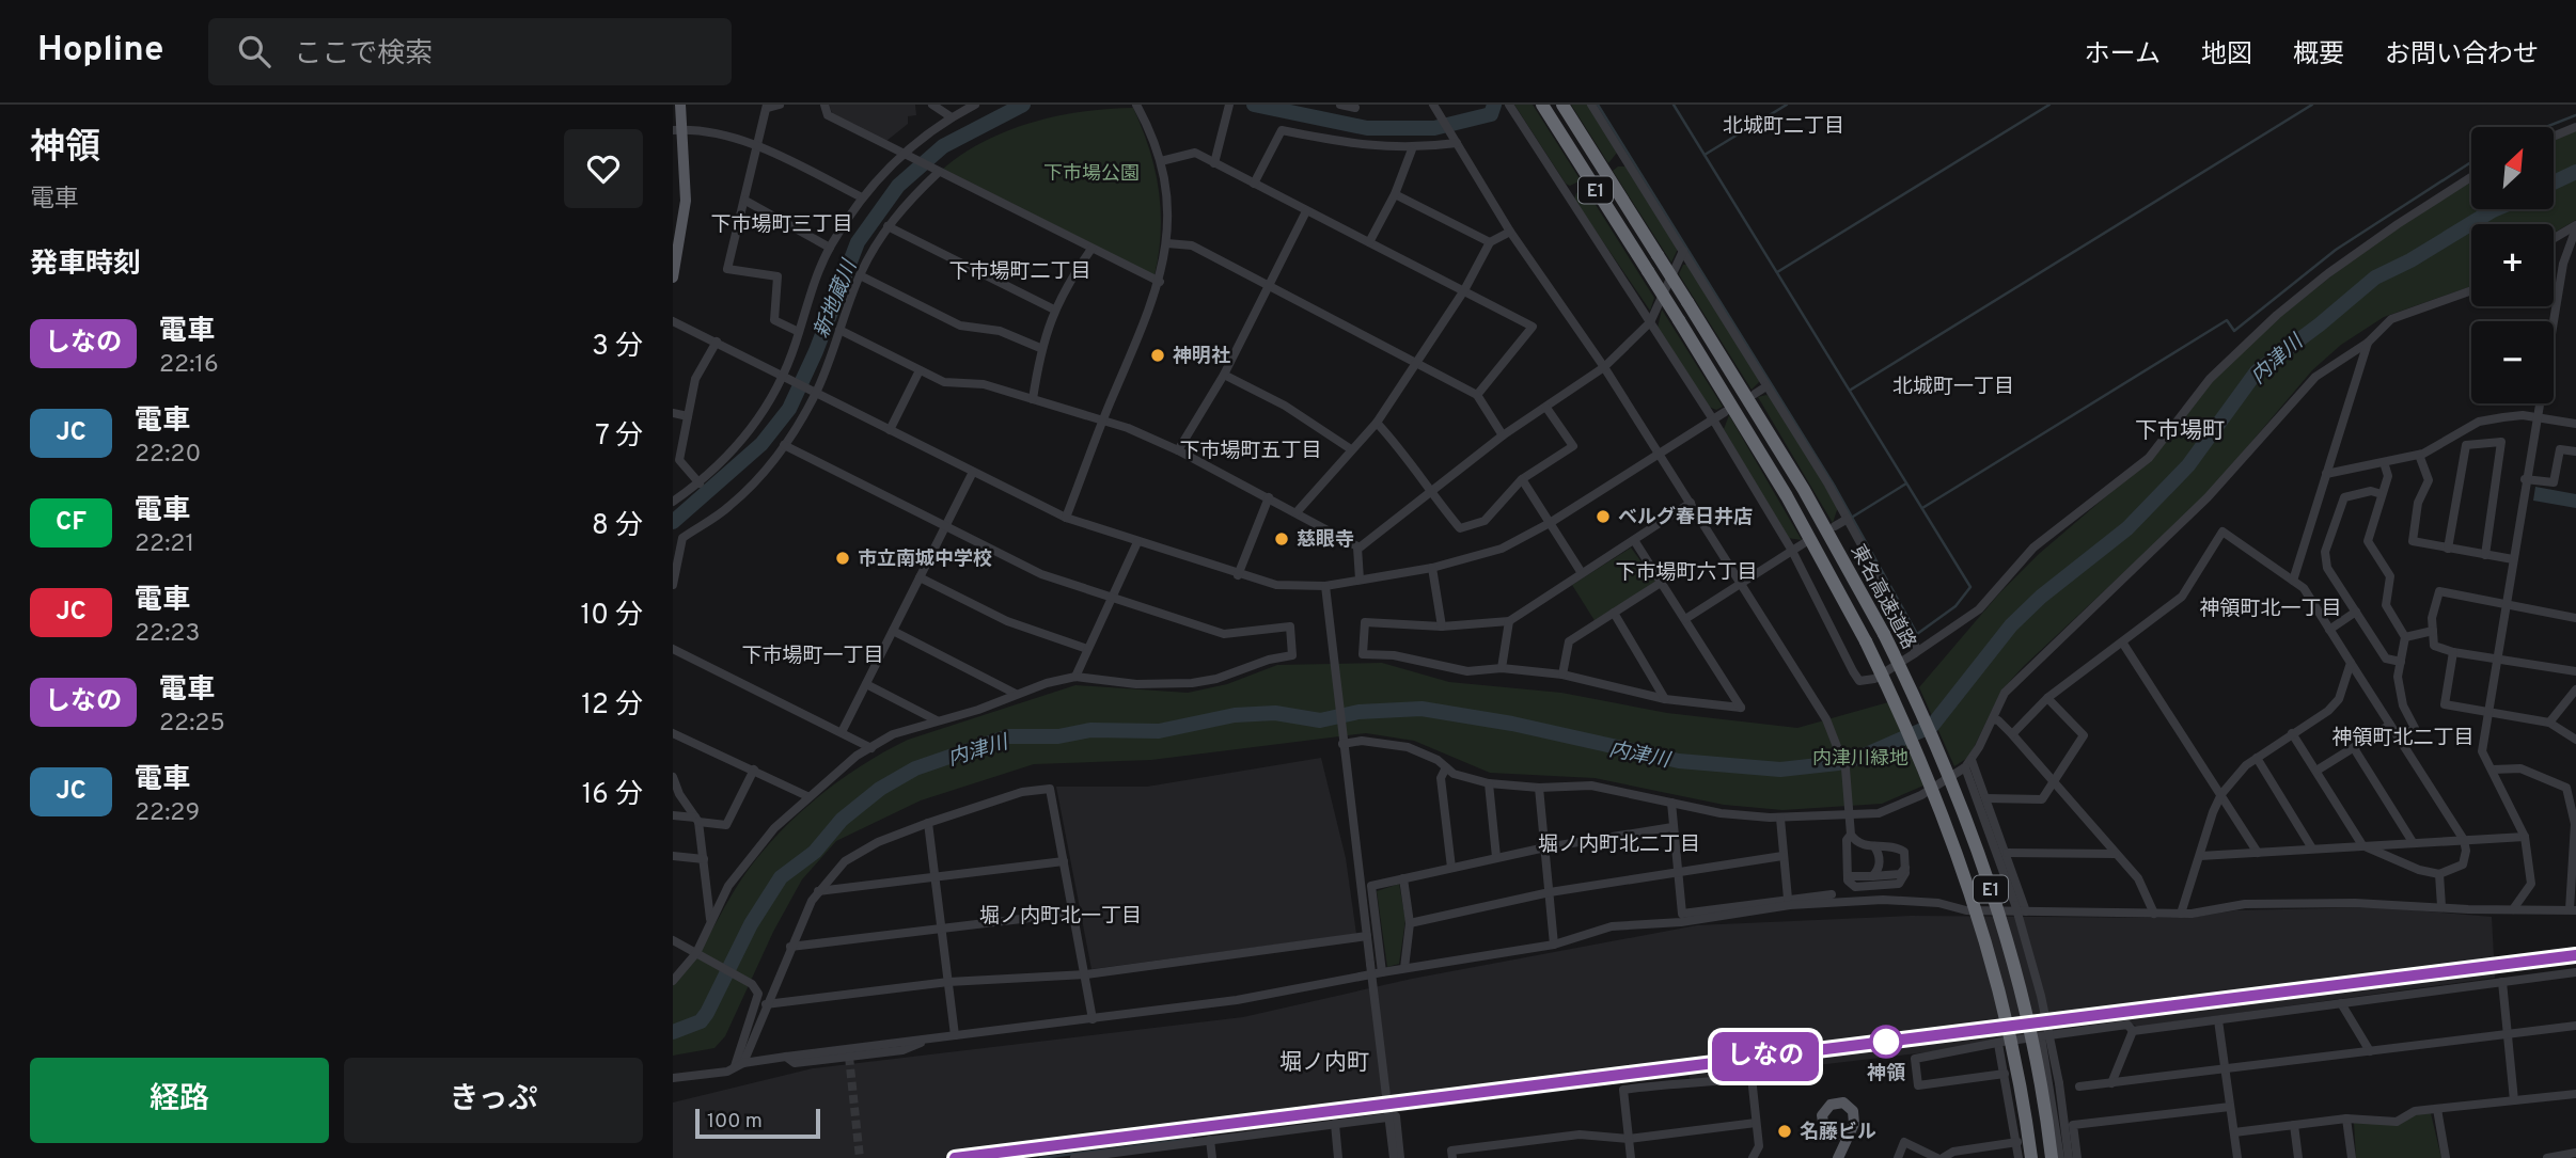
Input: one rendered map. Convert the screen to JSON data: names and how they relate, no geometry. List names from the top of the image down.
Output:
{
  "streets": {
    "highway": ["E1", "東名高速道路"]
  },
  "districts": [
    "北城町二丁目",
    "下市場町三丁目",
    "下市場町二丁目",
    "北城町一丁目",
    "下市場町",
    "下市場町五丁目",
    "下市場町六丁目",
    "神領町北一丁目",
    "下市場町一丁目",
    "神領町北二丁目",
    "堀ノ内町北二丁目",
    "堀ノ内町北一丁目",
    "堀ノ内町"
  ],
  "water": ["新地蔵川", "内津川"],
  "parks": ["下市場公園", "内津川緑地"],
  "places": [
    "神明社",
    "ベルグ春日井店",
    "慈眼寺",
    "市立南城中学校",
    "神領",
    "名藤ビル"
  ],
  "scale_bar": "100 m",
  "north": "top right",
  "page": {
    "header": "Hopline",
    "search": "ここで検索",
    "nav": [
      "ホーム",
      "地図",
      "概要",
      "お問い合わせ"
    ],
    "heading": [
      ["神領", "電車"],
      "発車時刻"
    ],
    "on_map": "しなの",
    "map_buttons": ["+", "−"],
    "list": [
      {
        "mark": "しなの",
        "name": "電車",
        "note": "22:16",
        "value": "3 分"
      },
      {
        "mark": "JC",
        "name": "電車",
        "note": "22:20",
        "value": "7 分"
      },
      {
        "mark": "CF",
        "name": "電車",
        "note": "22:21",
        "value": "8 分"
      },
      {
        "mark": "JC",
        "name": "電車",
        "note": "22:23",
        "value": "10 分"
      },
      {
        "mark": "しなの",
        "name": "電車",
        "note": "22:25",
        "value": "12 分"
      },
      {
        "mark": "JC",
        "name": "電車",
        "note": "22:29",
        "value": "16 分"
      }
    ],
    "buttons": ["経路", "きっぷ"],
    "scale": "100 m"
  }
}
